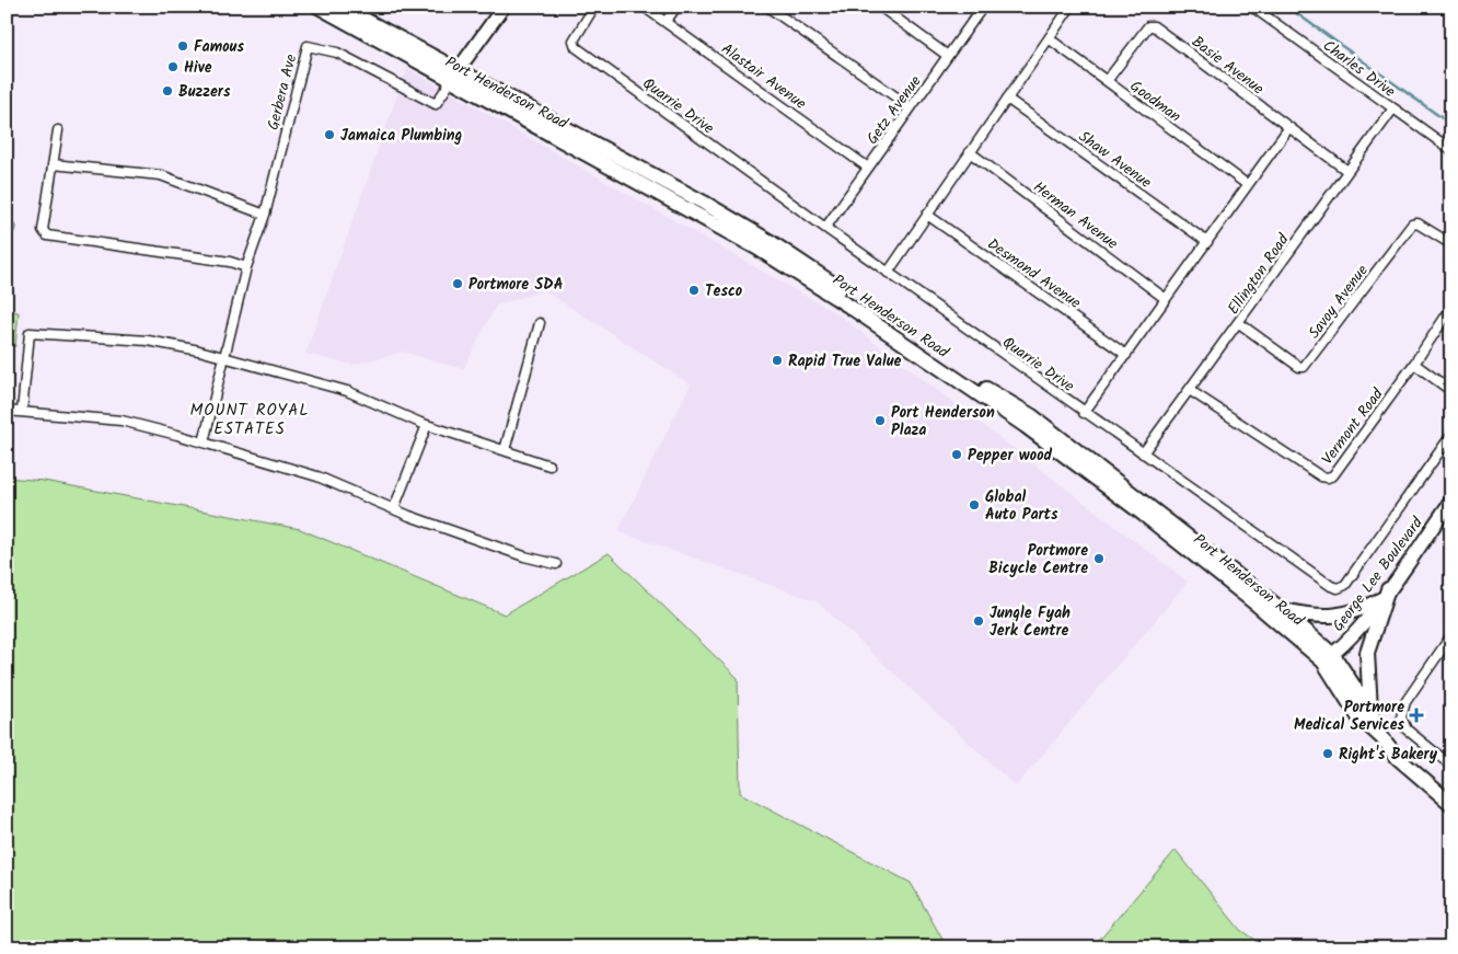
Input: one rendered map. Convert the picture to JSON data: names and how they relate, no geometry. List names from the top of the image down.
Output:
{
  "streets": {
    "main road": ["Port Henderson Road", "George Lee Boulevard"],
    "street": [
      "Basie Avenue",
      "Charles Drive",
      "Alastair Avenue",
      "Gerbera Ave",
      "Goodman",
      "Quarrie Drive",
      "Getz Avenue",
      "Shaw Avenue",
      "Herman Avenue",
      "Desmond Avenue",
      "Ellington Road",
      "Savoy Avenue",
      "Vermont Road"
    ]
  },
  "crossings": [
    ["Basie Avenue", "Goodman"],
    ["Basie Avenue", "Ellington Road"],
    ["Charles Drive", "Ellington Road"],
    ["Alastair Avenue", "Getz Avenue"],
    ["Gerbera Ave", "Port Henderson Road"],
    ["Port Henderson Road", "George Lee Boulevard"],
    ["Quarrie Drive", "Getz Avenue"],
    ["Quarrie Drive", "Ellington Road"],
    ["Ellington Road", "Savoy Avenue"],
    ["Ellington Road", "Vermont Road"]
  ],
  "districts": ["MOUNT ROYAL ESTATES"],
  "places": {
    "other": [
      "Famous",
      "Hive",
      "Buzzers",
      "Jamaica Plumbing",
      "Portmore SDA",
      "Tesco",
      "Rapid True Value",
      "Port Henderson Plaza",
      "Pepper wood",
      "Global Auto Parts",
      "Portmore Bicycle Centre",
      "Jungle Fyah Jerk Centre",
      "Right's Bakery"
    ],
    "health": ["Portmore Medical Services"]
  }
}
